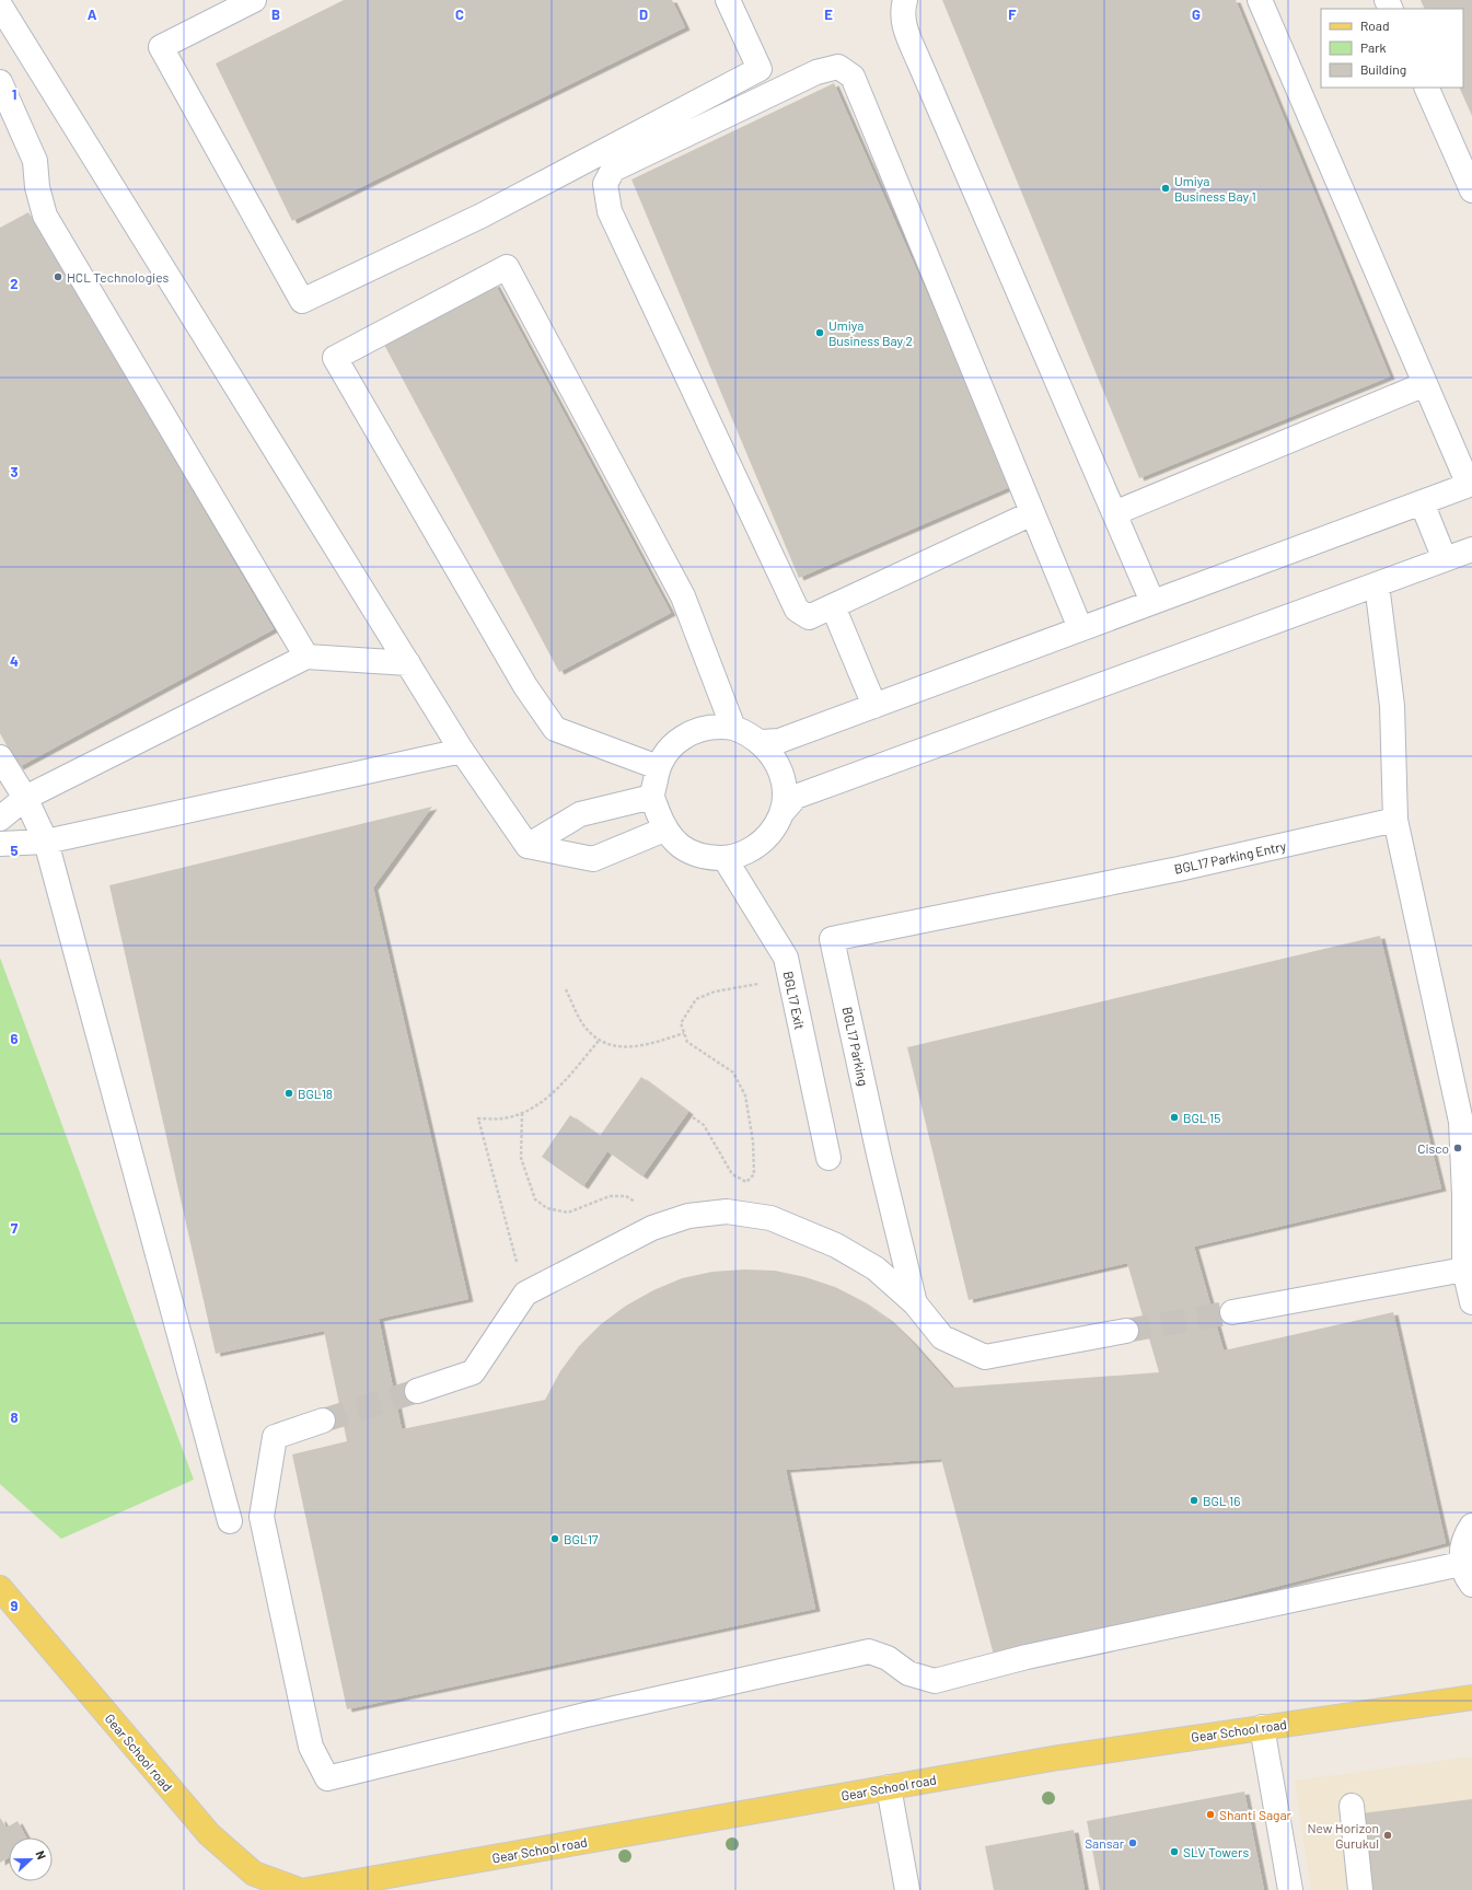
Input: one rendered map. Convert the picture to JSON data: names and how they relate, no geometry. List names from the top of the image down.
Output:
{
  "streets": {
    "main road": ["Gear School road"],
    "street": ["BGL17 Parking Entry", "BGL17 Exit", "BGL17 Parking"]
  },
  "crossings": [
    ["BGL17 Parking Entry", "BGL17 Parking"]
  ],
  "places": [
    "Umiya Business Bay 1",
    "HCL Technologies",
    "Umiya Business Bay 2",
    "BGL18",
    "BGL 15",
    "Cisco",
    "BGL 16",
    "BGL17",
    "Shanti Sagar",
    "New Horizon Gurukul",
    "Sansar",
    "SLV Towers"
  ],
  "legend": ["Road", "Park", "Building"],
  "north": "right",
  "grid": {
    "columns": [
      "A",
      "B",
      "C",
      "D",
      "E",
      "F",
      "G"
    ],
    "rows": [
      "1",
      "2",
      "3",
      "4",
      "5",
      "6",
      "7",
      "8",
      "9"
    ]
  }
}
